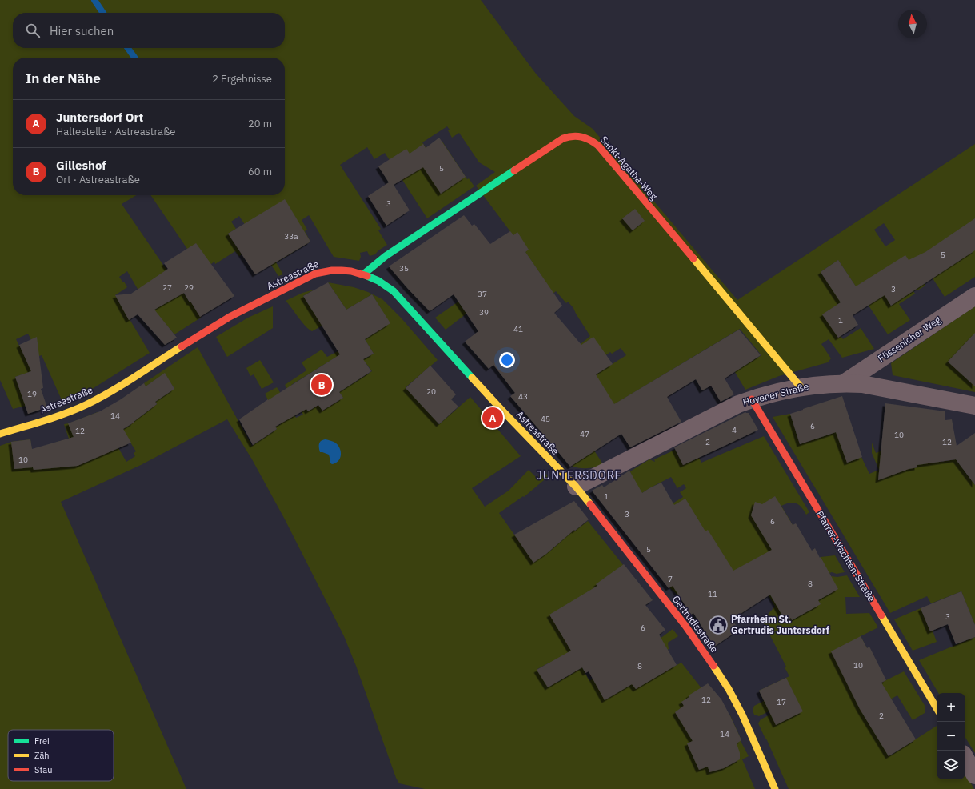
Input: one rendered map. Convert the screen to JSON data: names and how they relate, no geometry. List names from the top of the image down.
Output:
{
  "streets": {
    "street": [
      "Sankt-Agatha-Weg",
      "Astreastraße",
      "Füssenicher Weg",
      "Hovener Straße",
      "Pfarrer-Wachten-Straße",
      "Gertrudisstraße"
    ]
  },
  "crossings": [
    ["Sankt-Agatha-Weg", "Astreastraße"],
    ["Sankt-Agatha-Weg", "Hovener Straße"],
    ["Astreastraße", "Hovener Straße"],
    ["Astreastraße", "Gertrudisstraße"],
    ["Füssenicher Weg", "Hovener Straße"],
    ["Hovener Straße", "Pfarrer-Wachten-Straße"],
    ["Hovener Straße", "Gertrudisstraße"]
  ],
  "districts": ["JUNTERSDORF"],
  "places": {
    "public building": ["Pfarrheim St. Gertrudis Juntersdorf"]
  },
  "house_numbers": [
    "5",
    "3",
    "33a",
    "5",
    "35",
    "27",
    "29",
    "3",
    "37",
    "39",
    "1",
    "41",
    "20",
    "19",
    "43",
    "14",
    "45",
    "6",
    "4",
    "12",
    "47",
    "10",
    "2",
    "12",
    "10",
    "1",
    "3",
    "6",
    "5",
    "7",
    "8",
    "11",
    "3",
    "6",
    "10",
    "8",
    "12",
    "17",
    "2",
    "14"
  ],
  "legend": ["Frei", "Zäh", "Stau"],
  "north": "top",
  "page": {
    "search": "Hier suchen",
    "heading": ["In der Nähe", "2 Ergebnisse"],
    "list": [
      {
        "mark": "A",
        "name": "Juntersdorf Ort",
        "note": "Haltestelle · Astreastraße",
        "value": "20 m"
      },
      {
        "mark": "B",
        "name": "Gilleshof",
        "note": "Ort · Astreastraße",
        "value": "60 m"
      }
    ],
    "pins": ["B", "A"],
    "map_buttons": ["+", "−"]
  }
}
